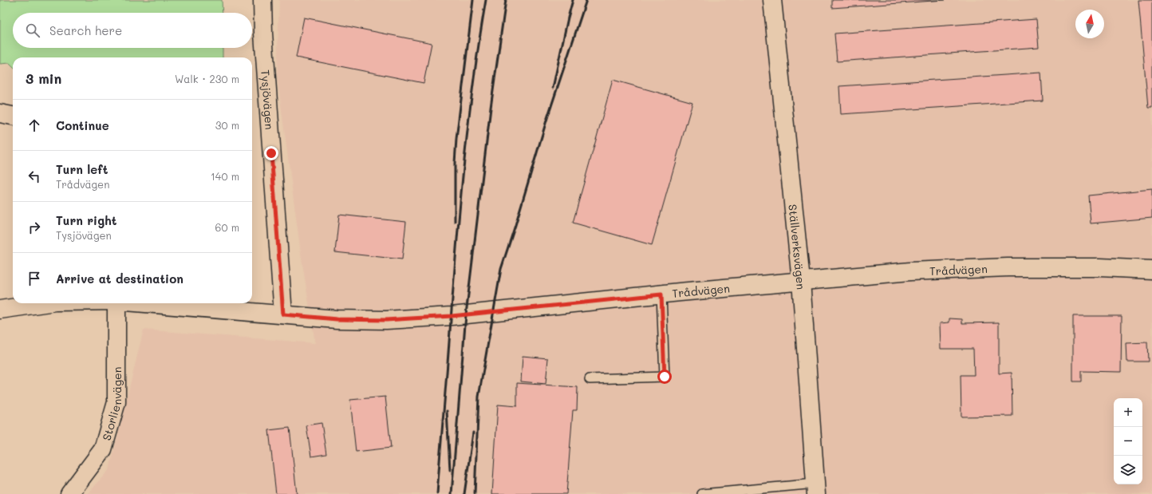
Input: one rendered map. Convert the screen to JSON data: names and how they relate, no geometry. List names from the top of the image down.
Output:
{
  "streets": {
    "street": [
      "Tysjövägen",
      "Ställverksvägen",
      "Trådvägen",
      "Storlienvägen"
    ]
  },
  "crossings": [
    ["Tysjövägen", "Trådvägen"],
    ["Ställverksvägen", "Trådvägen"]
  ],
  "north": "top",
  "page": {
    "search": "Search here",
    "heading": ["3 min", "Walk · 230 m"],
    "list": [
      ["Continue", "30 m"],
      ["Turn left", "Trådvägen", "140 m"],
      ["Turn right", "Tysjövägen", "60 m"],
      "Arrive at destination"
    ],
    "map_buttons": ["+", "−"]
  }
}
